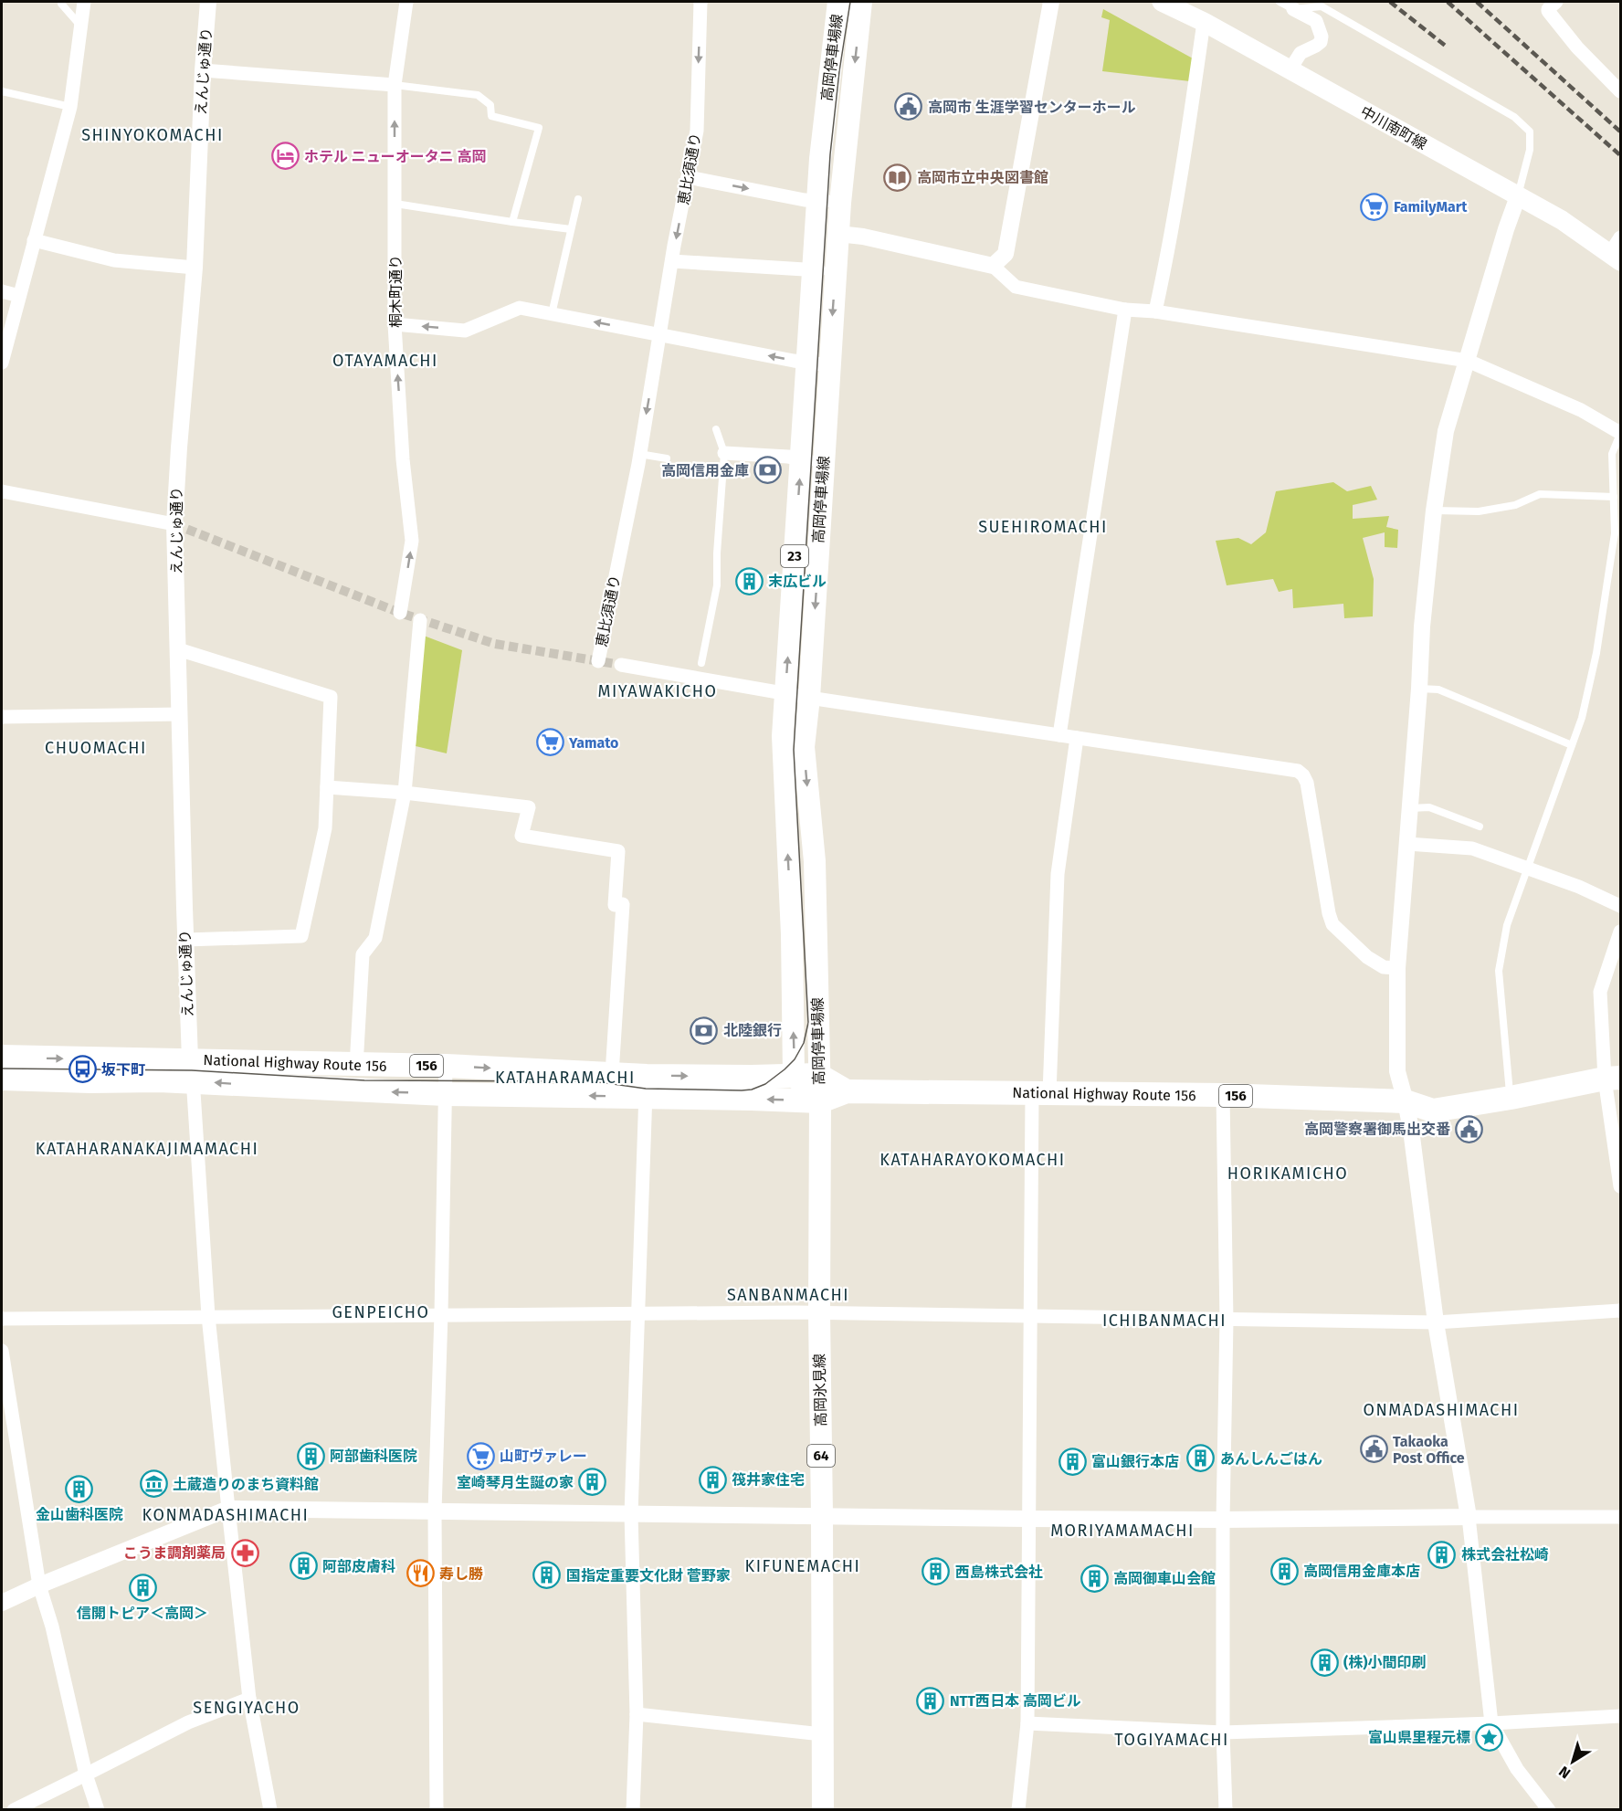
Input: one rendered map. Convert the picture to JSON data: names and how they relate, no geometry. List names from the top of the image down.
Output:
{
  "streets": {
    "highway": ["National Highway Route 156", "156"],
    "main road": [
      "高岡停車場線",
      "中川南町線",
      "23",
      "高岡氷見線",
      "64"
    ],
    "street": ["えんじゅ通り", "恵比須通り", "桐木町通り"]
  },
  "crossings": [
    ["高岡停車場線", "National Highway Route 156"],
    ["高岡停車場線", "高岡氷見線"],
    ["えんじゅ通り", "National Highway Route 156"],
    ["National Highway Route 156", "高岡氷見線"]
  ],
  "one_way": ["恵比須通り", "桐木町通り"],
  "districts": [
    "SHINYOKOMACHI",
    "OTAYAMACHI",
    "SUEHIROMACHI",
    "MIYAWAKICHO",
    "CHUOMACHI",
    "KATAHARAMACHI",
    "KATAHARANAKAJIMAMACHI",
    "KATAHARAYOKOMACHI",
    "HORIKAMICHO",
    "SANBANMACHI",
    "GENPEICHO",
    "ICHIBANMACHI",
    "ONMADASHIMACHI",
    "KONMADASHIMACHI",
    "MORIYAMAMACHI",
    "KIFUNEMACHI",
    "SENGIYACHO",
    "TOGIYAMACHI"
  ],
  "places": {
    "public building": ["高岡市 生涯学習センターホール", "高岡警察署御馬出交番", "Takaoka Post Office"],
    "hotel": ["ホテル ニューオータニ 高岡"],
    "library": ["高岡市立中央図書館"],
    "supermarket": ["FamilyMart", "Yamato", "山町ヴァレー"],
    "bank": ["高岡信用金庫", "北陸銀行"],
    "building": [
      "末広ビル",
      "阿部歯科医院",
      "あんしんごはん",
      "富山銀行本店",
      "筏井家住宅",
      "室崎琴月生誕の家",
      "金山歯科医院",
      "株式会社松崎",
      "阿部皮膚科",
      "高岡信用金庫本店",
      "西島株式会社",
      "国指定重要文化財 菅野家",
      "高岡御車山会館",
      "信開トピア＜高岡＞",
      "(株)小間印刷",
      "NTT西日本 高岡ビル"
    ],
    "bus stop": ["坂下町"],
    "museum": ["土蔵造りのまち資料館"],
    "pharmacy": ["こうま調剤薬局"],
    "restaurant": ["寿し勝"],
    "place": ["富山県里程元標"]
  },
  "north": "bottom left"
}
